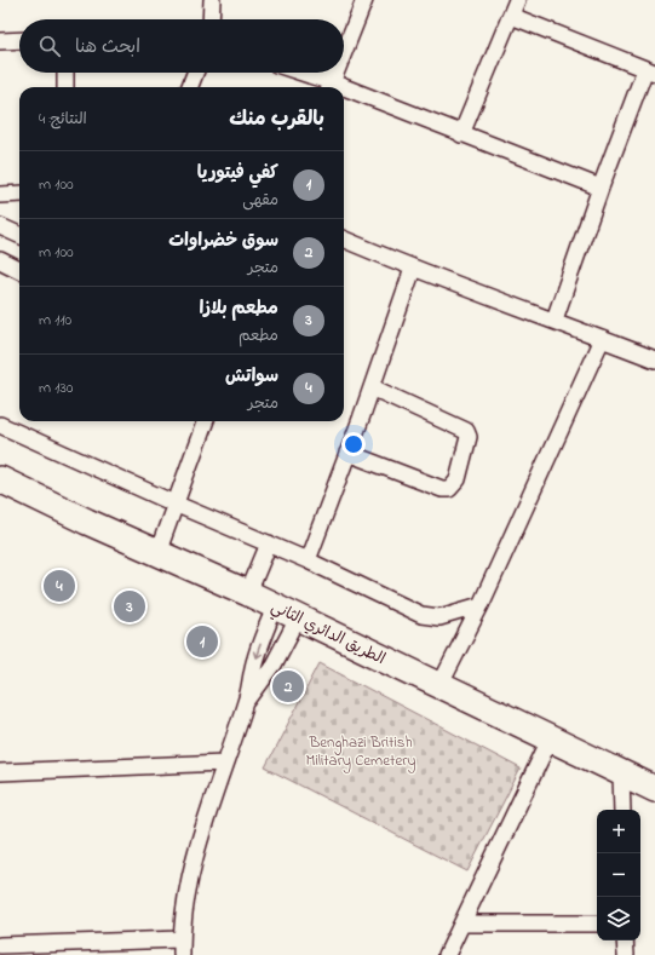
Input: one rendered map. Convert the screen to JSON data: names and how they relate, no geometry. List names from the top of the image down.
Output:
{
  "streets": {
    "main road": ["الطريق الدائري الثاني"]
  },
  "parks": ["Benghazi British Military Cemetery"],
  "page": {
    "search": "ابحث هنا",
    "heading": ["بالقرب منك", "النتائج: 4"],
    "list": [
      {
        "mark": "1",
        "name": "كفي فيتوريا",
        "note": "مقهى",
        "value": "100 m"
      },
      {
        "mark": "2",
        "name": "سوق خضراوات",
        "note": "متجر",
        "value": "100 m"
      },
      {
        "mark": "3",
        "name": "مطعم بلازا",
        "note": "مطعم",
        "value": "110 m"
      },
      {
        "mark": "4",
        "name": "سواتش",
        "note": "متجر",
        "value": "130 m"
      }
    ],
    "pins": [
      "4",
      "3",
      "1",
      "2"
    ],
    "map_buttons": ["+", "−"]
  }
}
